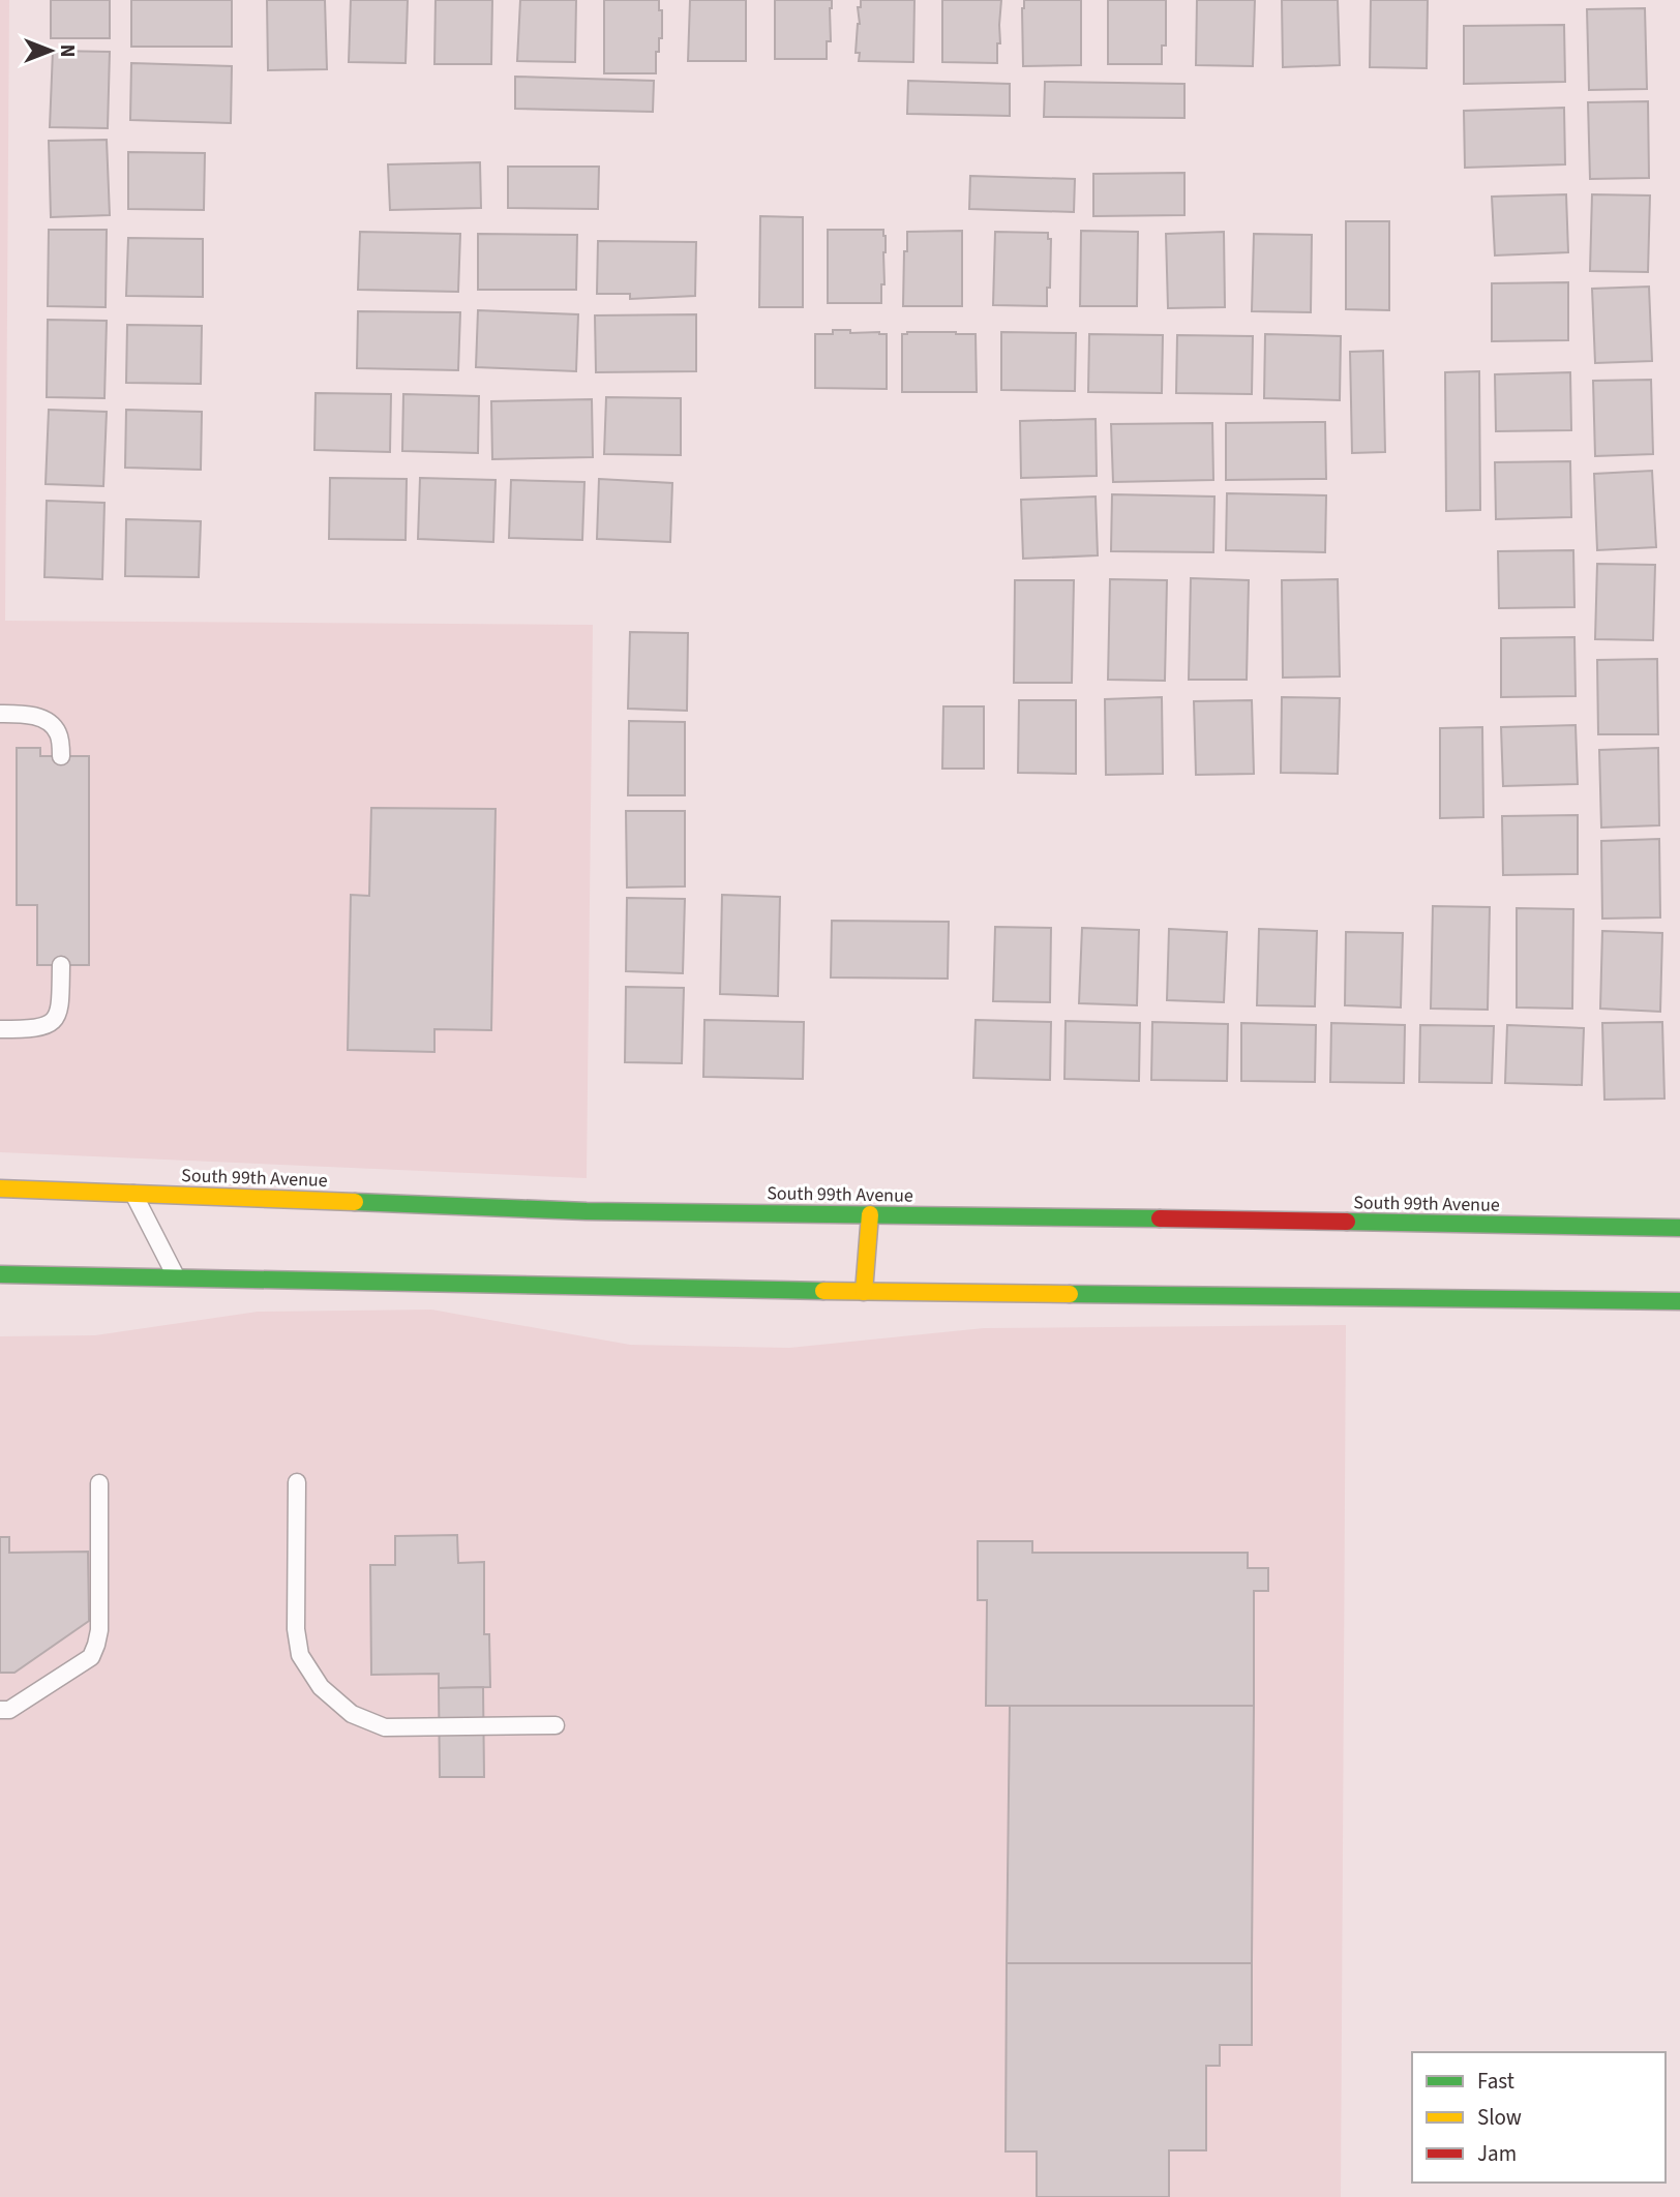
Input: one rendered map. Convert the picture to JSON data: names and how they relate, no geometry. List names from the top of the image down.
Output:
{
  "streets": {
    "main road": ["South 99th Avenue"]
  },
  "legend": ["Fast", "Slow", "Jam"],
  "north": "right"
}
